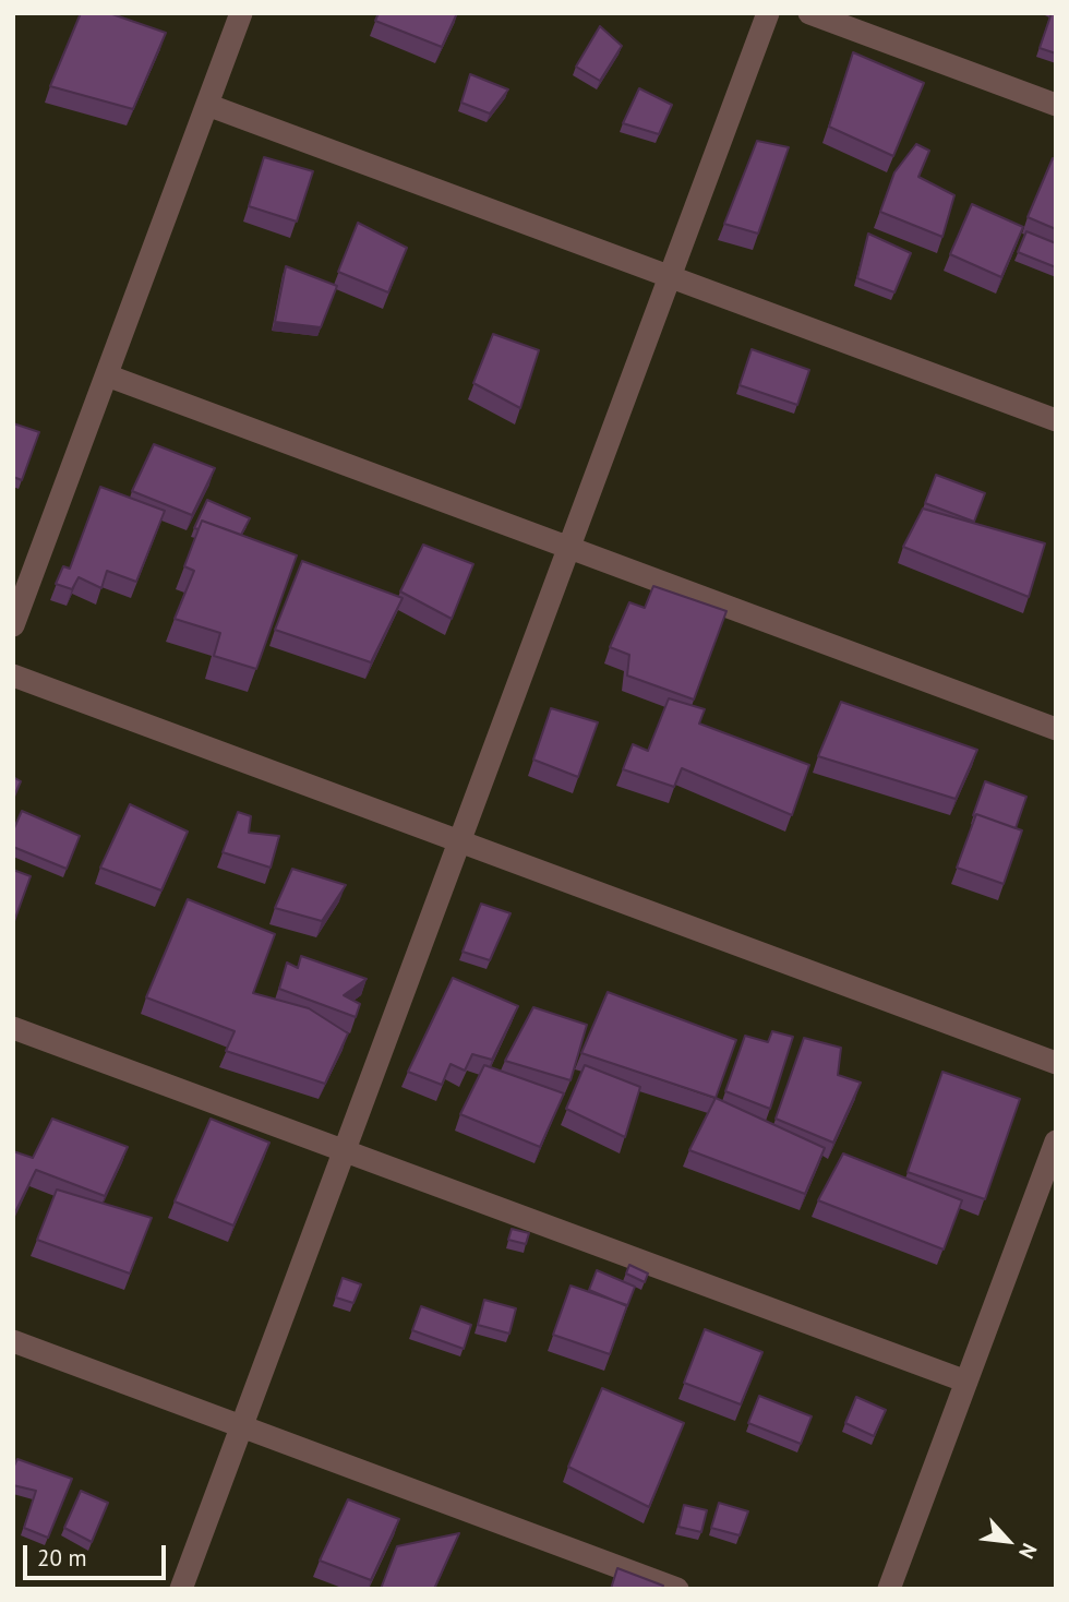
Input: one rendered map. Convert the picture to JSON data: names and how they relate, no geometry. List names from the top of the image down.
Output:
{
  "scale_bar": "20 m",
  "north": "bottom right"
}
